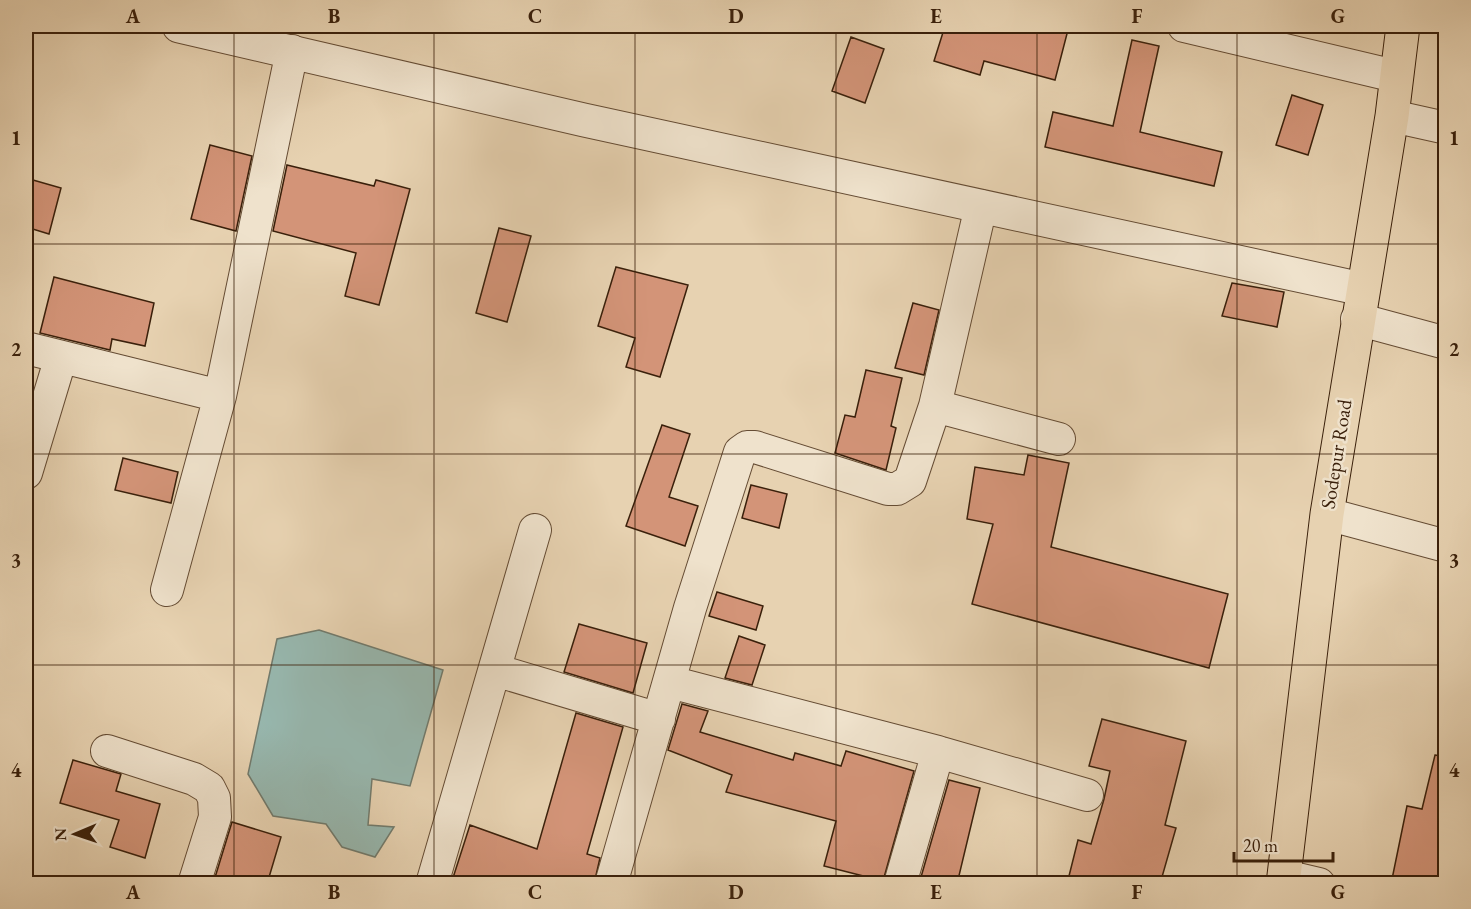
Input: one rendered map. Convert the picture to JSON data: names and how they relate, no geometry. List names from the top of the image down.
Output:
{
  "streets": {
    "main road": ["Sodepur Road"]
  },
  "scale_bar": "20 m",
  "north": "left",
  "grid": {
    "columns": [
      "A",
      "B",
      "C",
      "D",
      "E",
      "F",
      "G"
    ],
    "rows": [
      "1",
      "2",
      "3",
      "4"
    ]
  }
}
